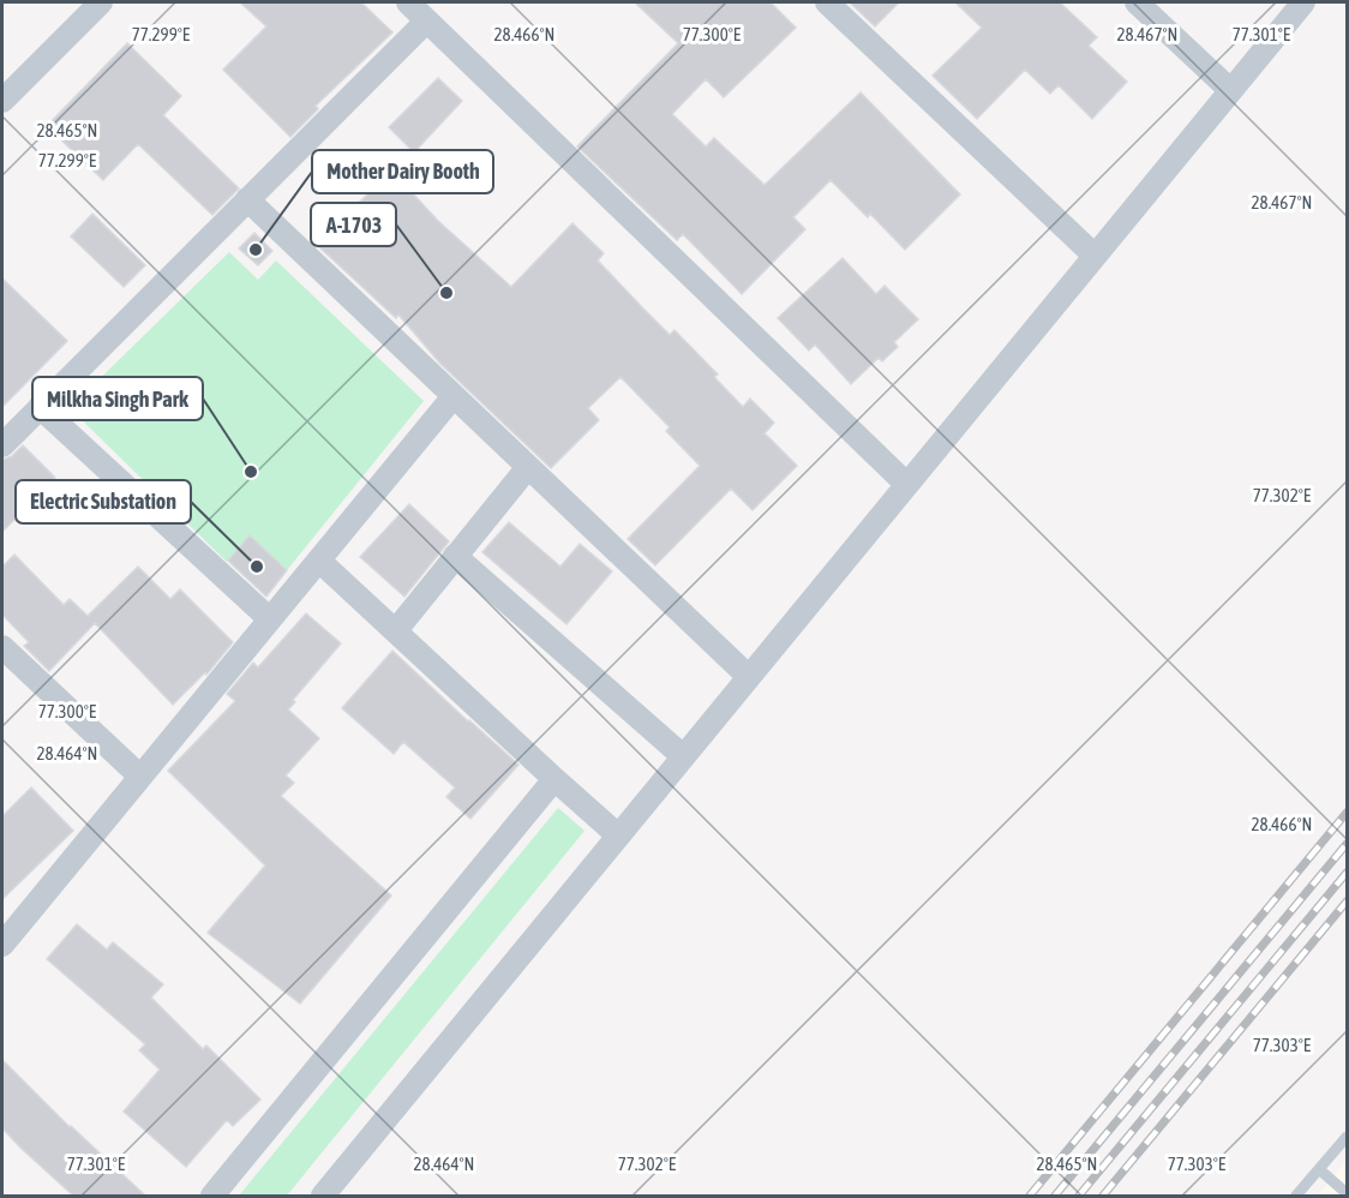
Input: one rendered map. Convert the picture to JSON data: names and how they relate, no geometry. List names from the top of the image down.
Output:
{
  "places": [
    "Mother Dairy Booth",
    "A-1703",
    "Milkha Singh Park",
    "Electric Substation"
  ],
  "coordinates": [
    "77.299°E",
    "28.466°N",
    "77.300°E",
    "28.467°N",
    "77.301°E",
    "28.465°N",
    "77.302°E",
    "28.464°N",
    "77.303°E"
  ]
}
